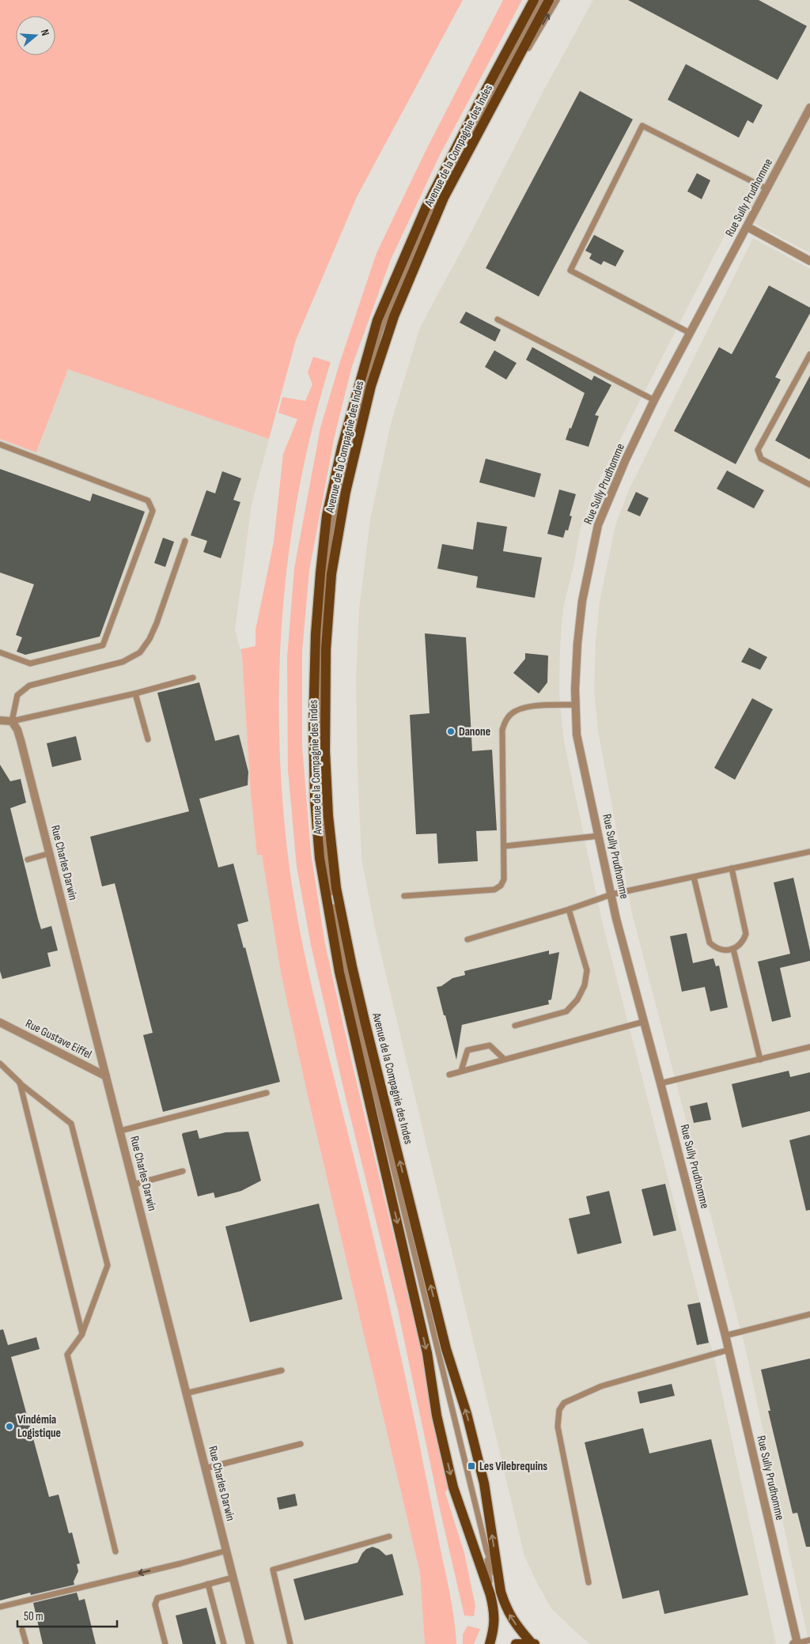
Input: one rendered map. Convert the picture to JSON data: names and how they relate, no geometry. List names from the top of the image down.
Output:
{
  "streets": {
    "main road": ["Avenue de la Compagnie des Indes"],
    "street": ["Rue Sully Prudhomme", "Rue Charles Darwin", "Rue Gustave Eiffel"]
  },
  "crossings": [
    ["Rue Charles Darwin", "Rue Gustave Eiffel"]
  ],
  "places": {
    "other": ["Danone", "Vindémia Logistique"],
    "transit": ["Les Vilebrequins"]
  },
  "scale_bar": "50 m",
  "north": "right"
}
